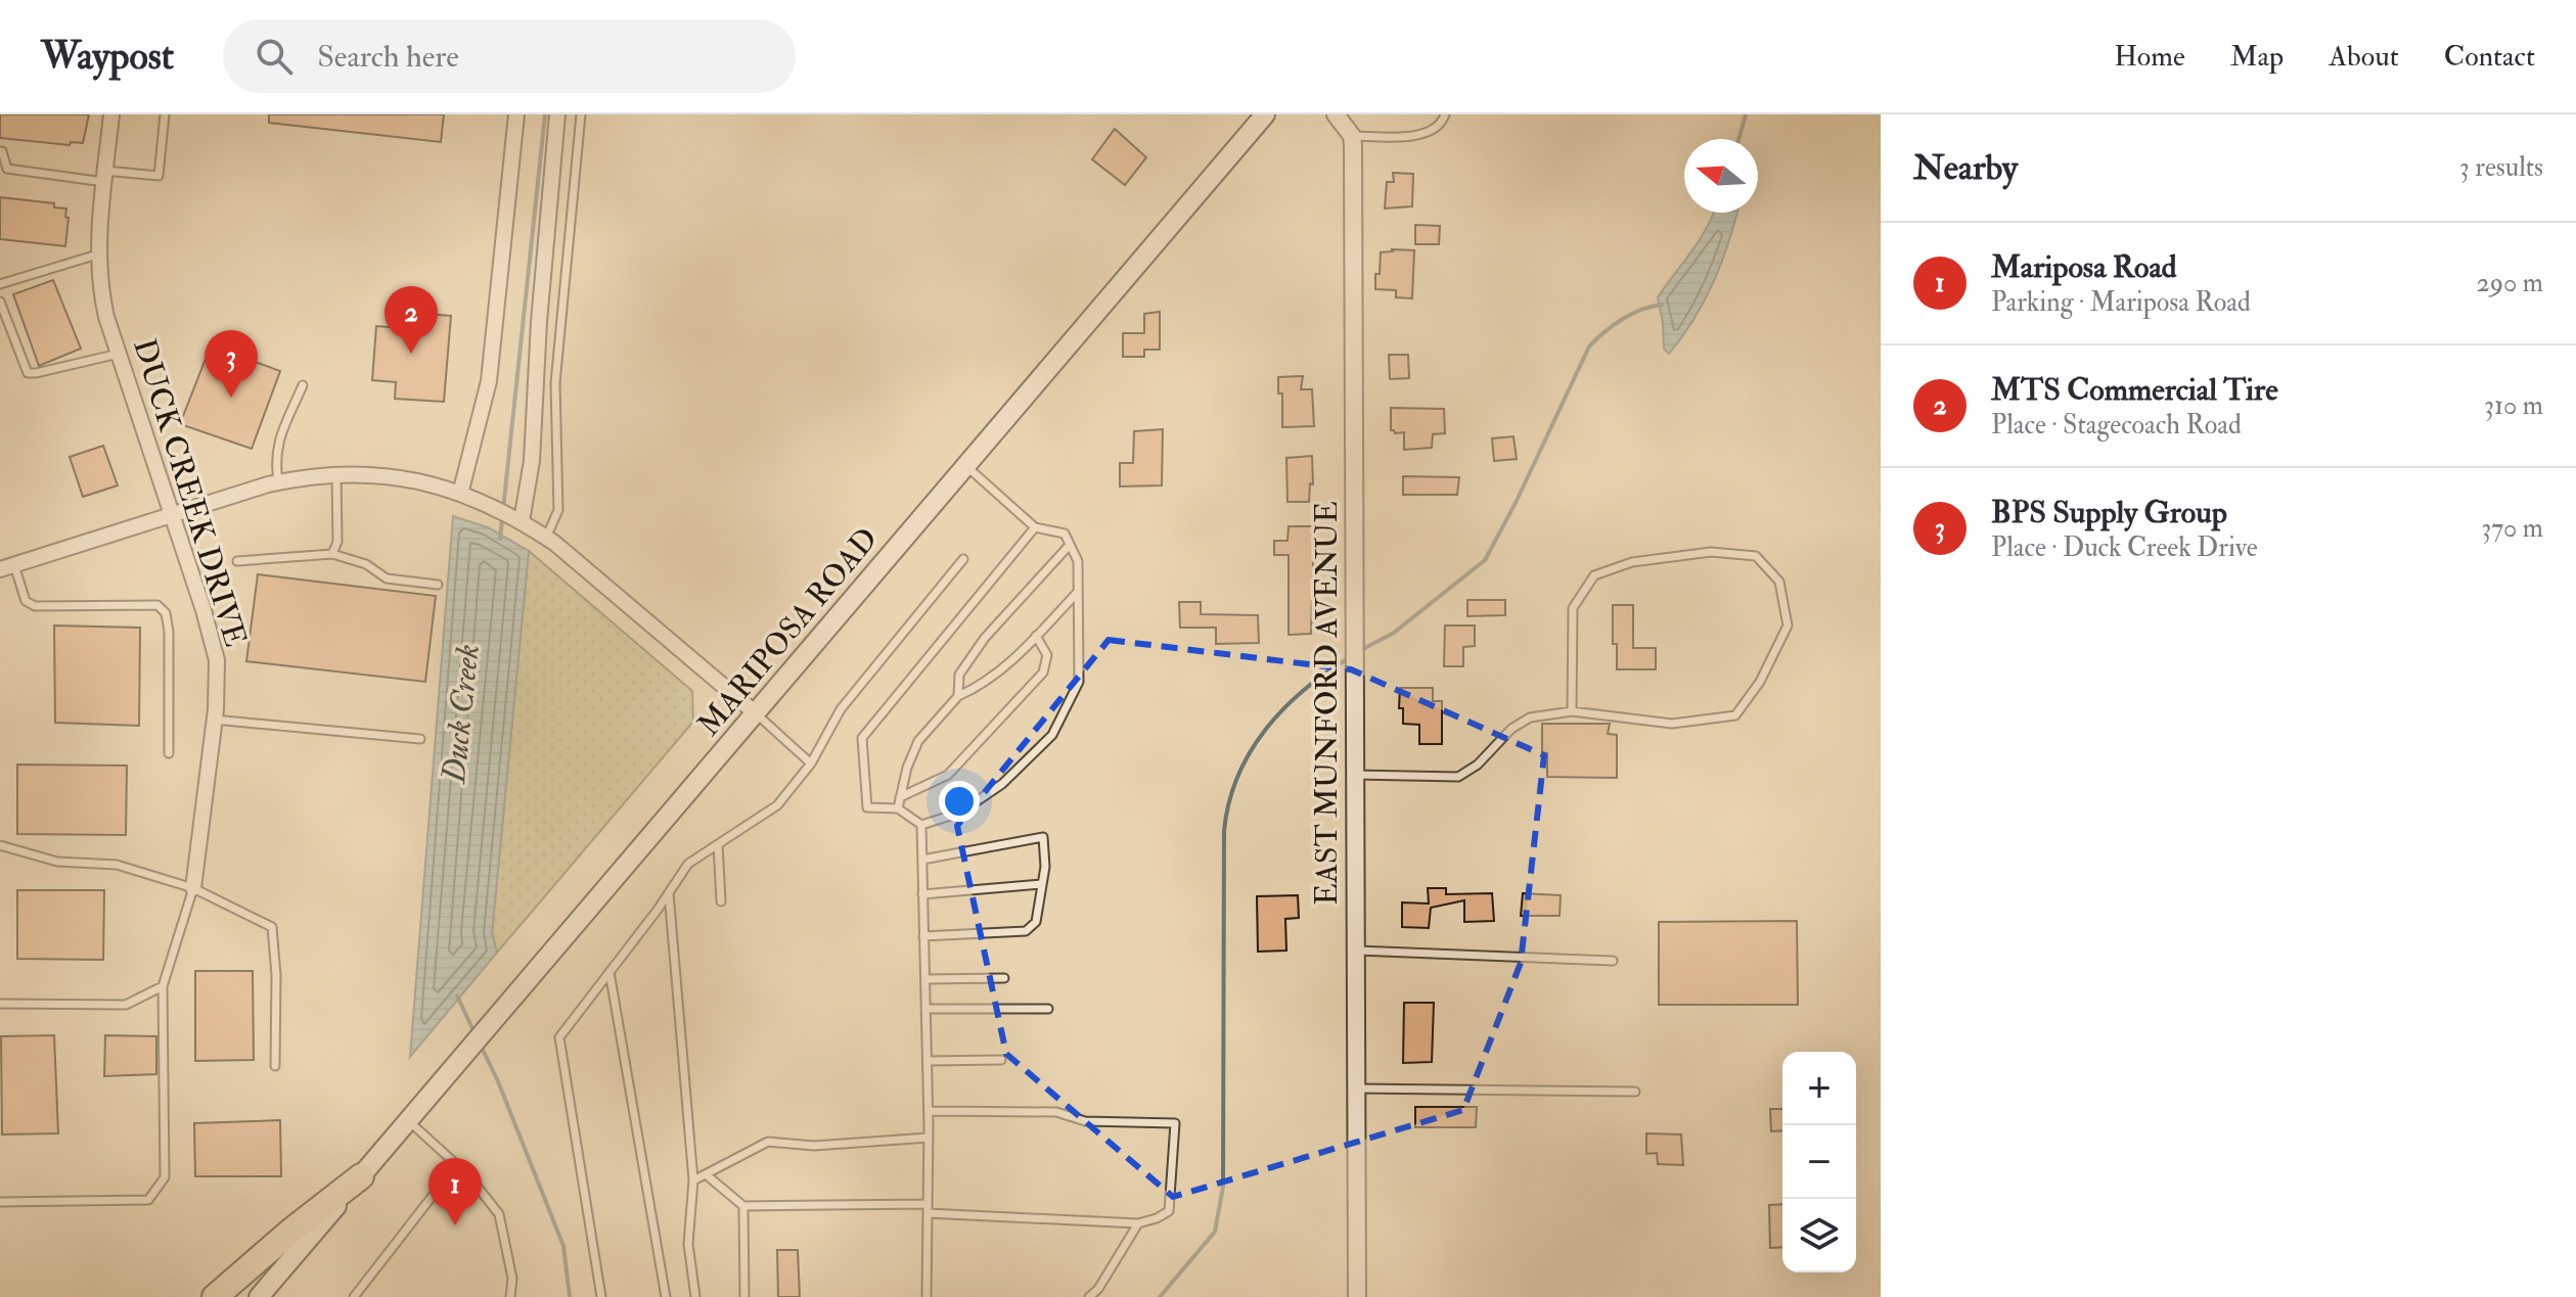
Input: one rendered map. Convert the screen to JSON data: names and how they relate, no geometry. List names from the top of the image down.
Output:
{
  "streets": {
    "main road": ["MARIPOSA ROAD"],
    "street": ["DUCK CREEK DRIVE", "EAST MUNFORD AVENUE"]
  },
  "water": ["Duck Creek"],
  "north": "left",
  "page": {
    "header": "Waypost",
    "search": "Search here",
    "nav": [
      "Home",
      "Map",
      "About",
      "Contact"
    ],
    "heading": ["Nearby", "3 results"],
    "list": [
      {
        "mark": "1",
        "name": "Mariposa Road",
        "note": "Parking · Mariposa Road",
        "value": "290 m"
      },
      {
        "mark": "2",
        "name": "MTS Commercial Tire",
        "note": "Place · Stagecoach Road",
        "value": "310 m"
      },
      {
        "mark": "3",
        "name": "BPS Supply Group",
        "note": "Place · Duck Creek Drive",
        "value": "370 m"
      }
    ],
    "pins": ["2", "3", "1"],
    "map_buttons": ["+", "−"]
  }
}
